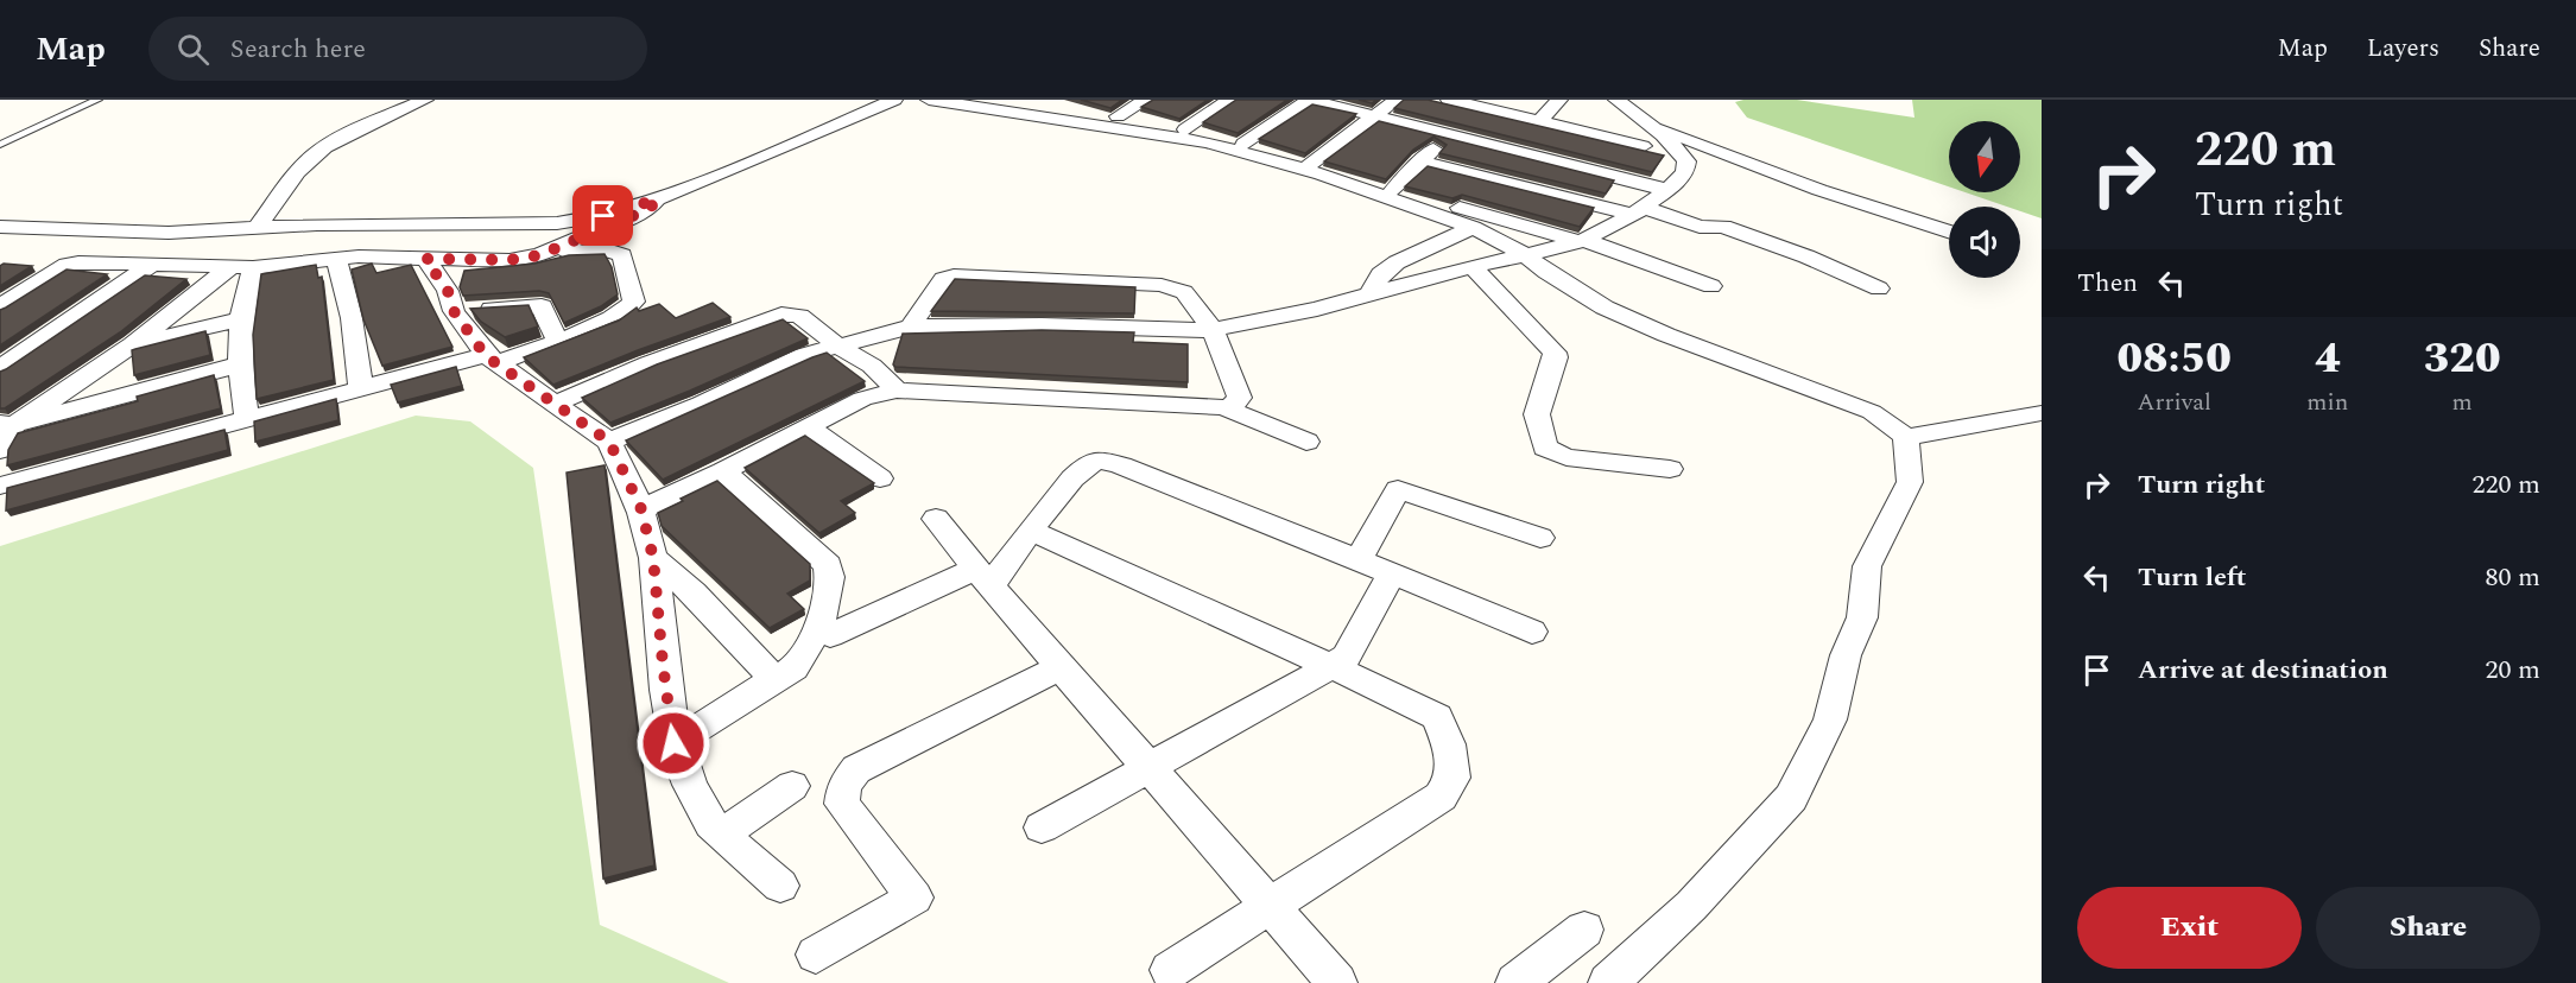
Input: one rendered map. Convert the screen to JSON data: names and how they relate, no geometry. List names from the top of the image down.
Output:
{
  "north": "bottom",
  "page": {
    "header": "Map",
    "search": "Search here",
    "nav": ["Map", "Layers", "Share"],
    "turn": ["220 m", "Turn right"],
    "then": "Then",
    "eta": [
      "08:50",
      "Arrival",
      "4",
      "min",
      "320",
      "m"
    ],
    "list": [
      {
        "name": "Turn right",
        "value": "220 m"
      },
      {
        "name": "Turn left",
        "value": "80 m"
      },
      {
        "name": "Arrive at destination",
        "value": "20 m"
      }
    ],
    "buttons": ["Exit", "Share"]
  }
}
